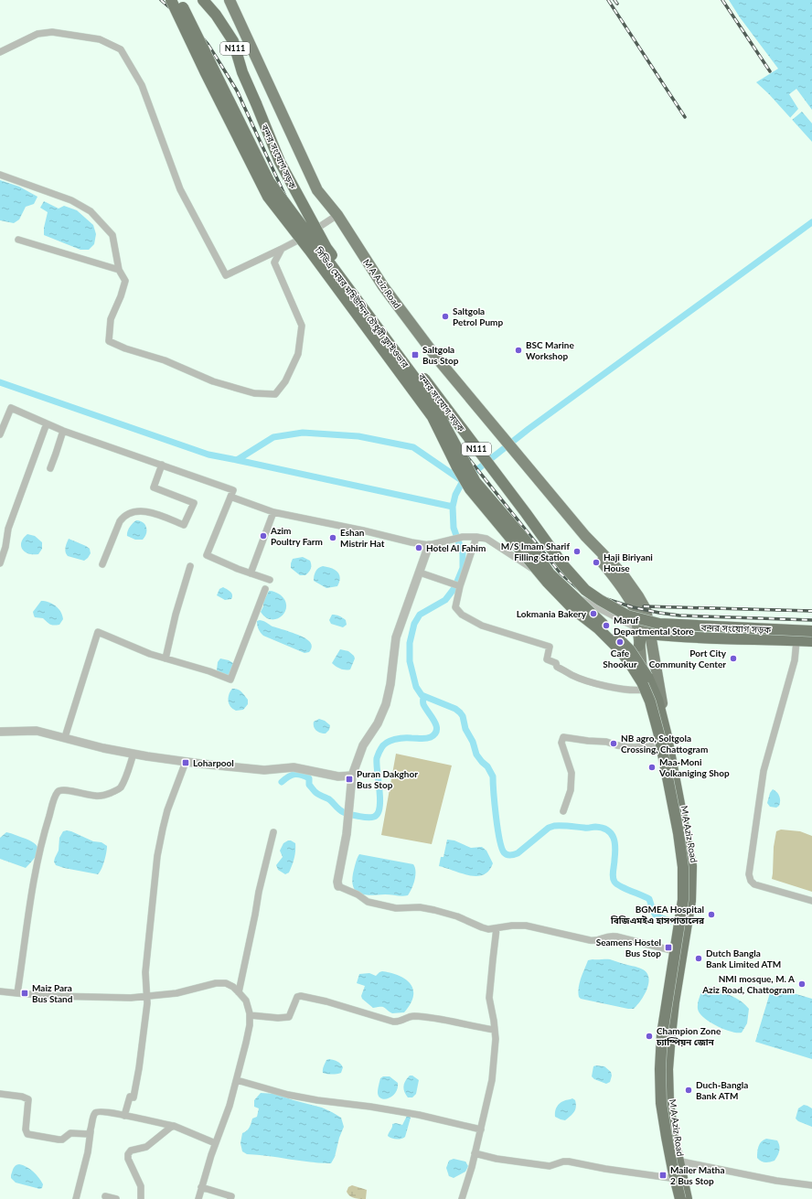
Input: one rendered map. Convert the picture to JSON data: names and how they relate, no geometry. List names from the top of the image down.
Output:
{
  "streets": {
    "highway": ["N111", "বন্দর সংযোগ সড়ক", "সিডিএ মেয়র মহিউদ্দিন চৌধুরী ফ্লাইওভার"],
    "main road": ["M A Aziz Road"]
  },
  "places": {
    "other": [
      "Saltgola Petrol Pump",
      "BSC Marine Workshop",
      "Azim Poultry Farm",
      "Eshan Mistrir Hat",
      "Hotel Al Fahim",
      "M/S Imam Sharif Filling Station",
      "Haji Biriyani House",
      "Lokmania Bakery",
      "Maruf Departmental Store",
      "Cafe Shookur",
      "Port City Community Center",
      "NB agro, Soltgola Crossing, Chattogram",
      "Maa-Moni Volkaniging Shop",
      "BGMEA Hospital বিজিএমইএ হাসপাতালের",
      "Dutch Bangla Bank Limited ATM",
      "NMI mosque, M. A Aziz Road, Chattogram",
      "Champion Zone চ্যাম্পিয়ন জোন",
      "Duch-Bangla Bank ATM"
    ],
    "transit": [
      "Saltgola Bus Stop",
      "Loharpool",
      "Puran Dakghor Bus Stop",
      "Seamens Hostel Bus Stop",
      "Maiz Para Bus Stand",
      "Mailer Matha 2 Bus Stop"
    ]
  }
}
